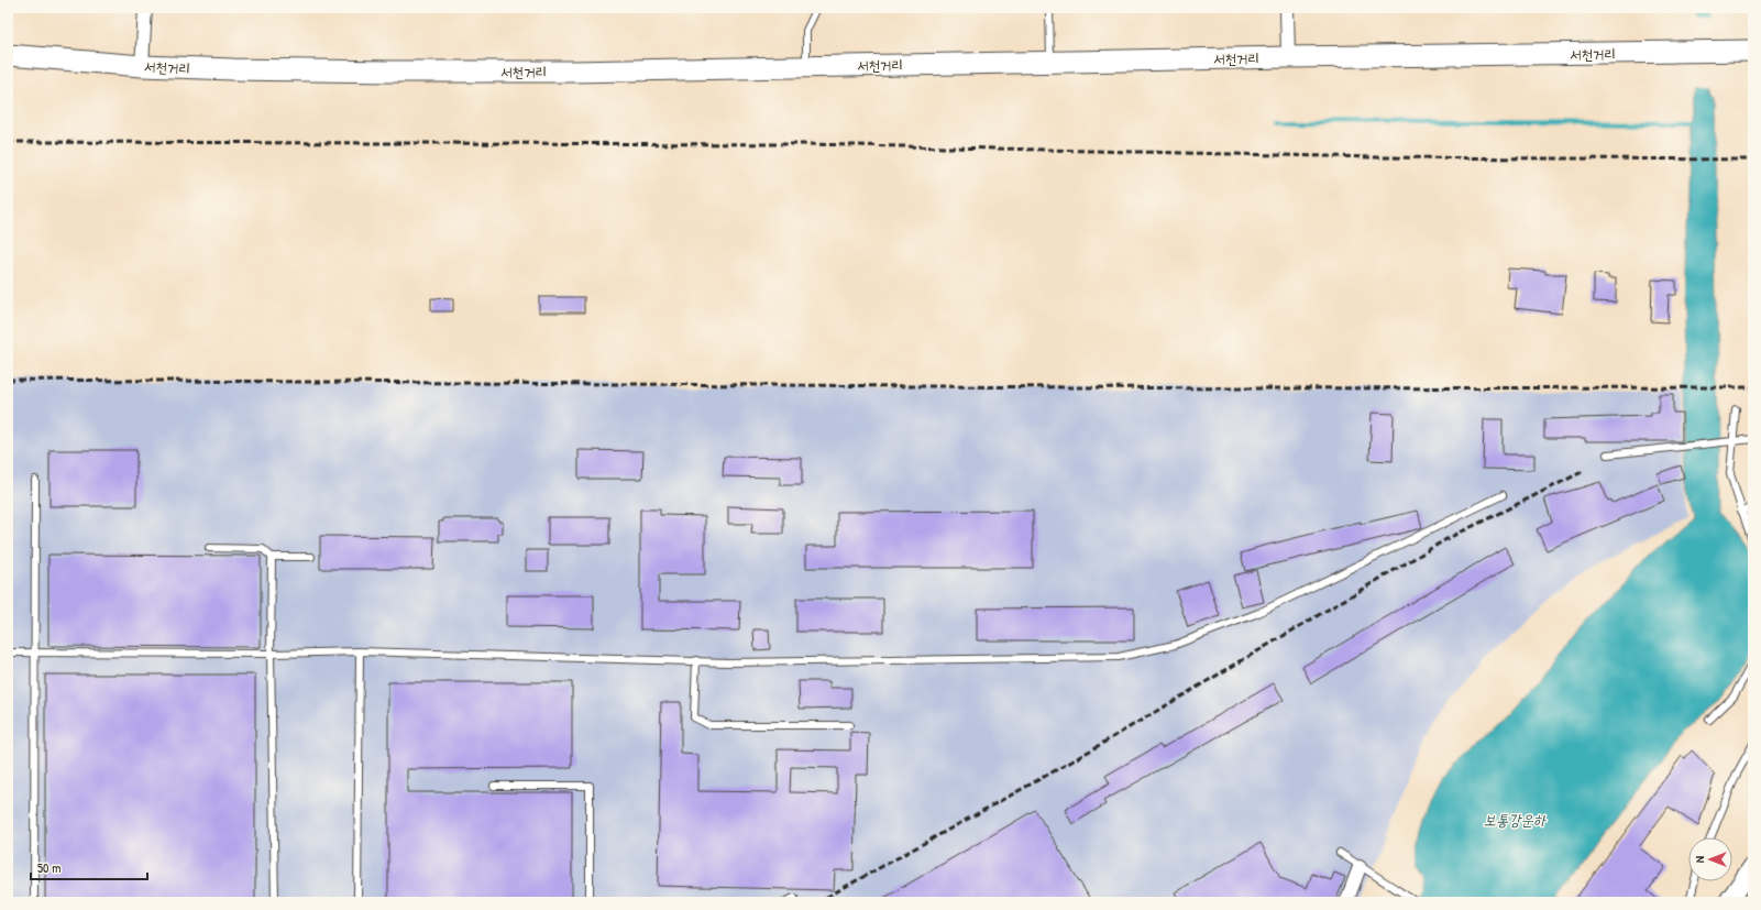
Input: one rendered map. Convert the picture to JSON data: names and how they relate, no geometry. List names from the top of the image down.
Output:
{
  "streets": {
    "main road": ["서천거리"]
  },
  "water": ["보통강운하"],
  "scale_bar": "50 m",
  "north": "left"
}
